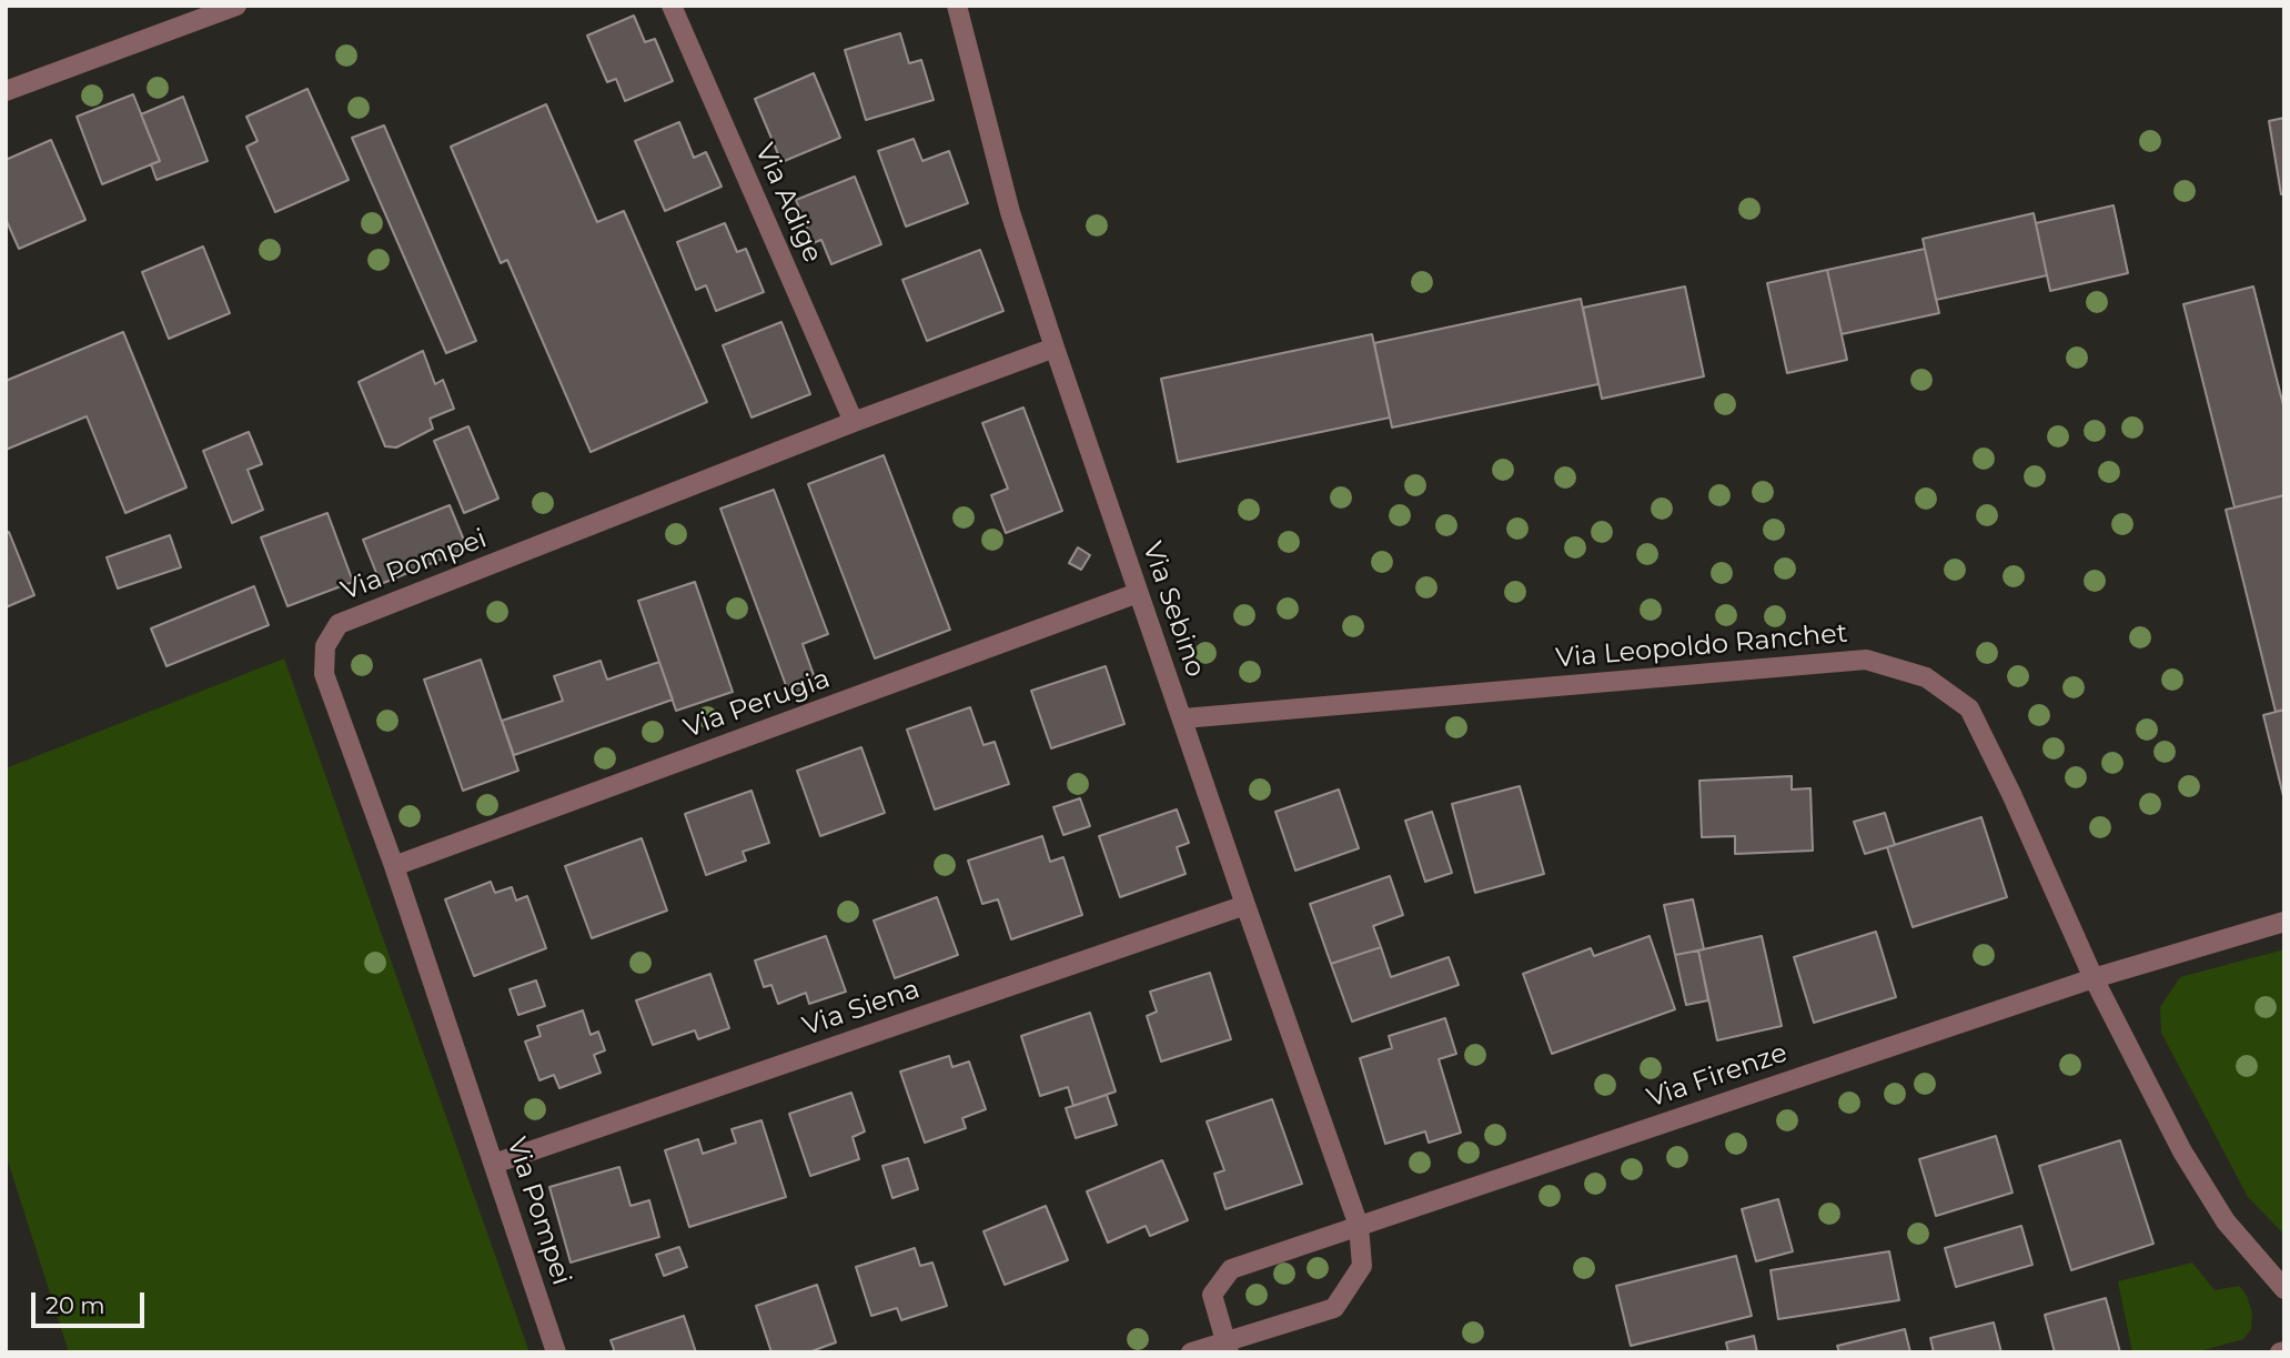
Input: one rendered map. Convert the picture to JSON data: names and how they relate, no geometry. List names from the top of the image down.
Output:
{
  "streets": {
    "street": [
      "Via Adige",
      "Via Pompei",
      "Via Sebino",
      "Via Leopoldo Ranchet",
      "Via Perugia",
      "Via Siena",
      "Via Firenze"
    ]
  },
  "crossings": [
    ["Via Adige", "Via Pompei"],
    ["Via Pompei", "Via Sebino"],
    ["Via Pompei", "Via Perugia"],
    ["Via Pompei", "Via Siena"],
    ["Via Sebino", "Via Leopoldo Ranchet"],
    ["Via Sebino", "Via Perugia"],
    ["Via Sebino", "Via Siena"],
    ["Via Sebino", "Via Firenze"],
    ["Via Leopoldo Ranchet", "Via Firenze"]
  ],
  "scale_bar": "20 m"
}
